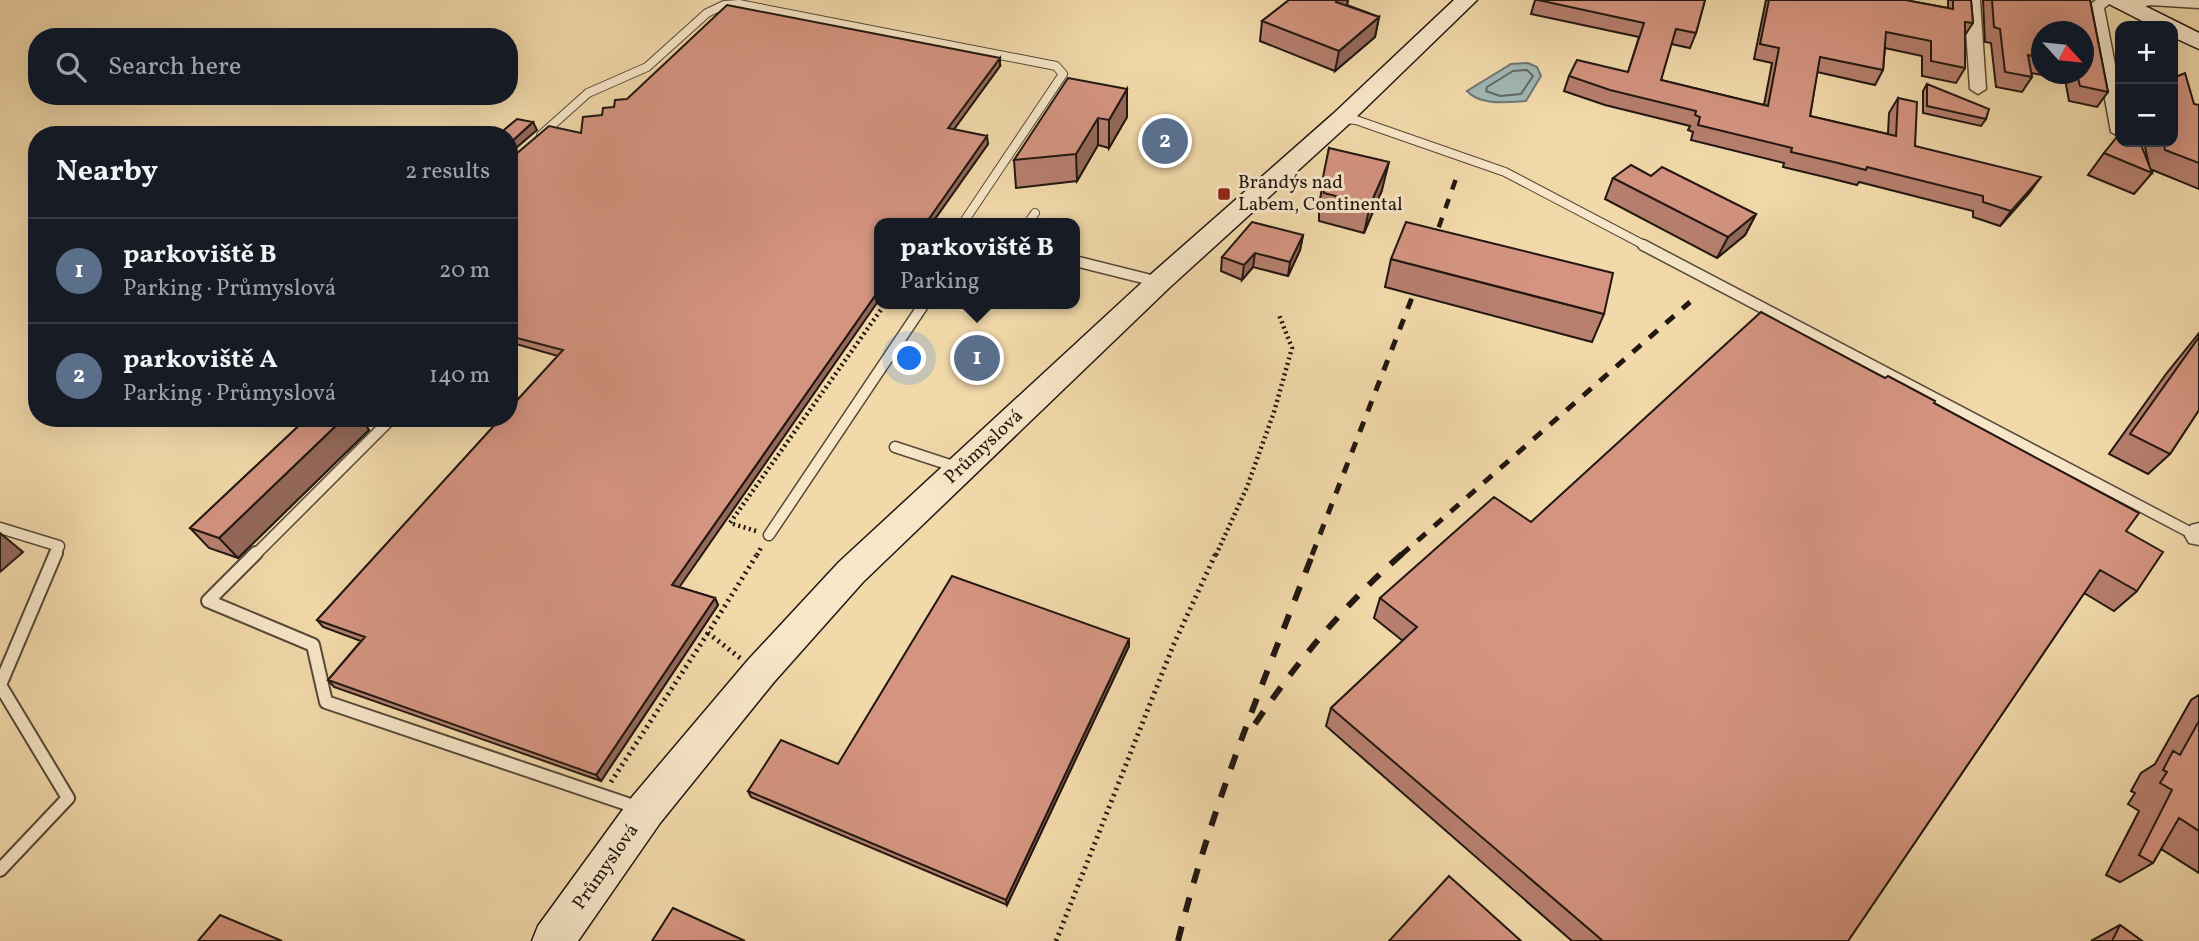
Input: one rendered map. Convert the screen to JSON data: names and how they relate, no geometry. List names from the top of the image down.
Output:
{
  "streets": {
    "main road": ["Průmyslová"]
  },
  "places": {
    "transit": ["Brandýs nad Labem, Continental"]
  },
  "north": "bottom right",
  "page": {
    "map_buttons": ["+", "−"],
    "search": "Search here",
    "pins": ["2", "1"],
    "heading": ["Nearby", "2 results"],
    "list": [
      {
        "mark": "1",
        "name": "parkoviště B",
        "note": "Parking · Průmyslová",
        "value": "20 m"
      },
      {
        "mark": "2",
        "name": "parkoviště A",
        "note": "Parking · Průmyslová",
        "value": "140 m"
      }
    ],
    "popup": ["parkoviště B", "Parking"]
  }
}
